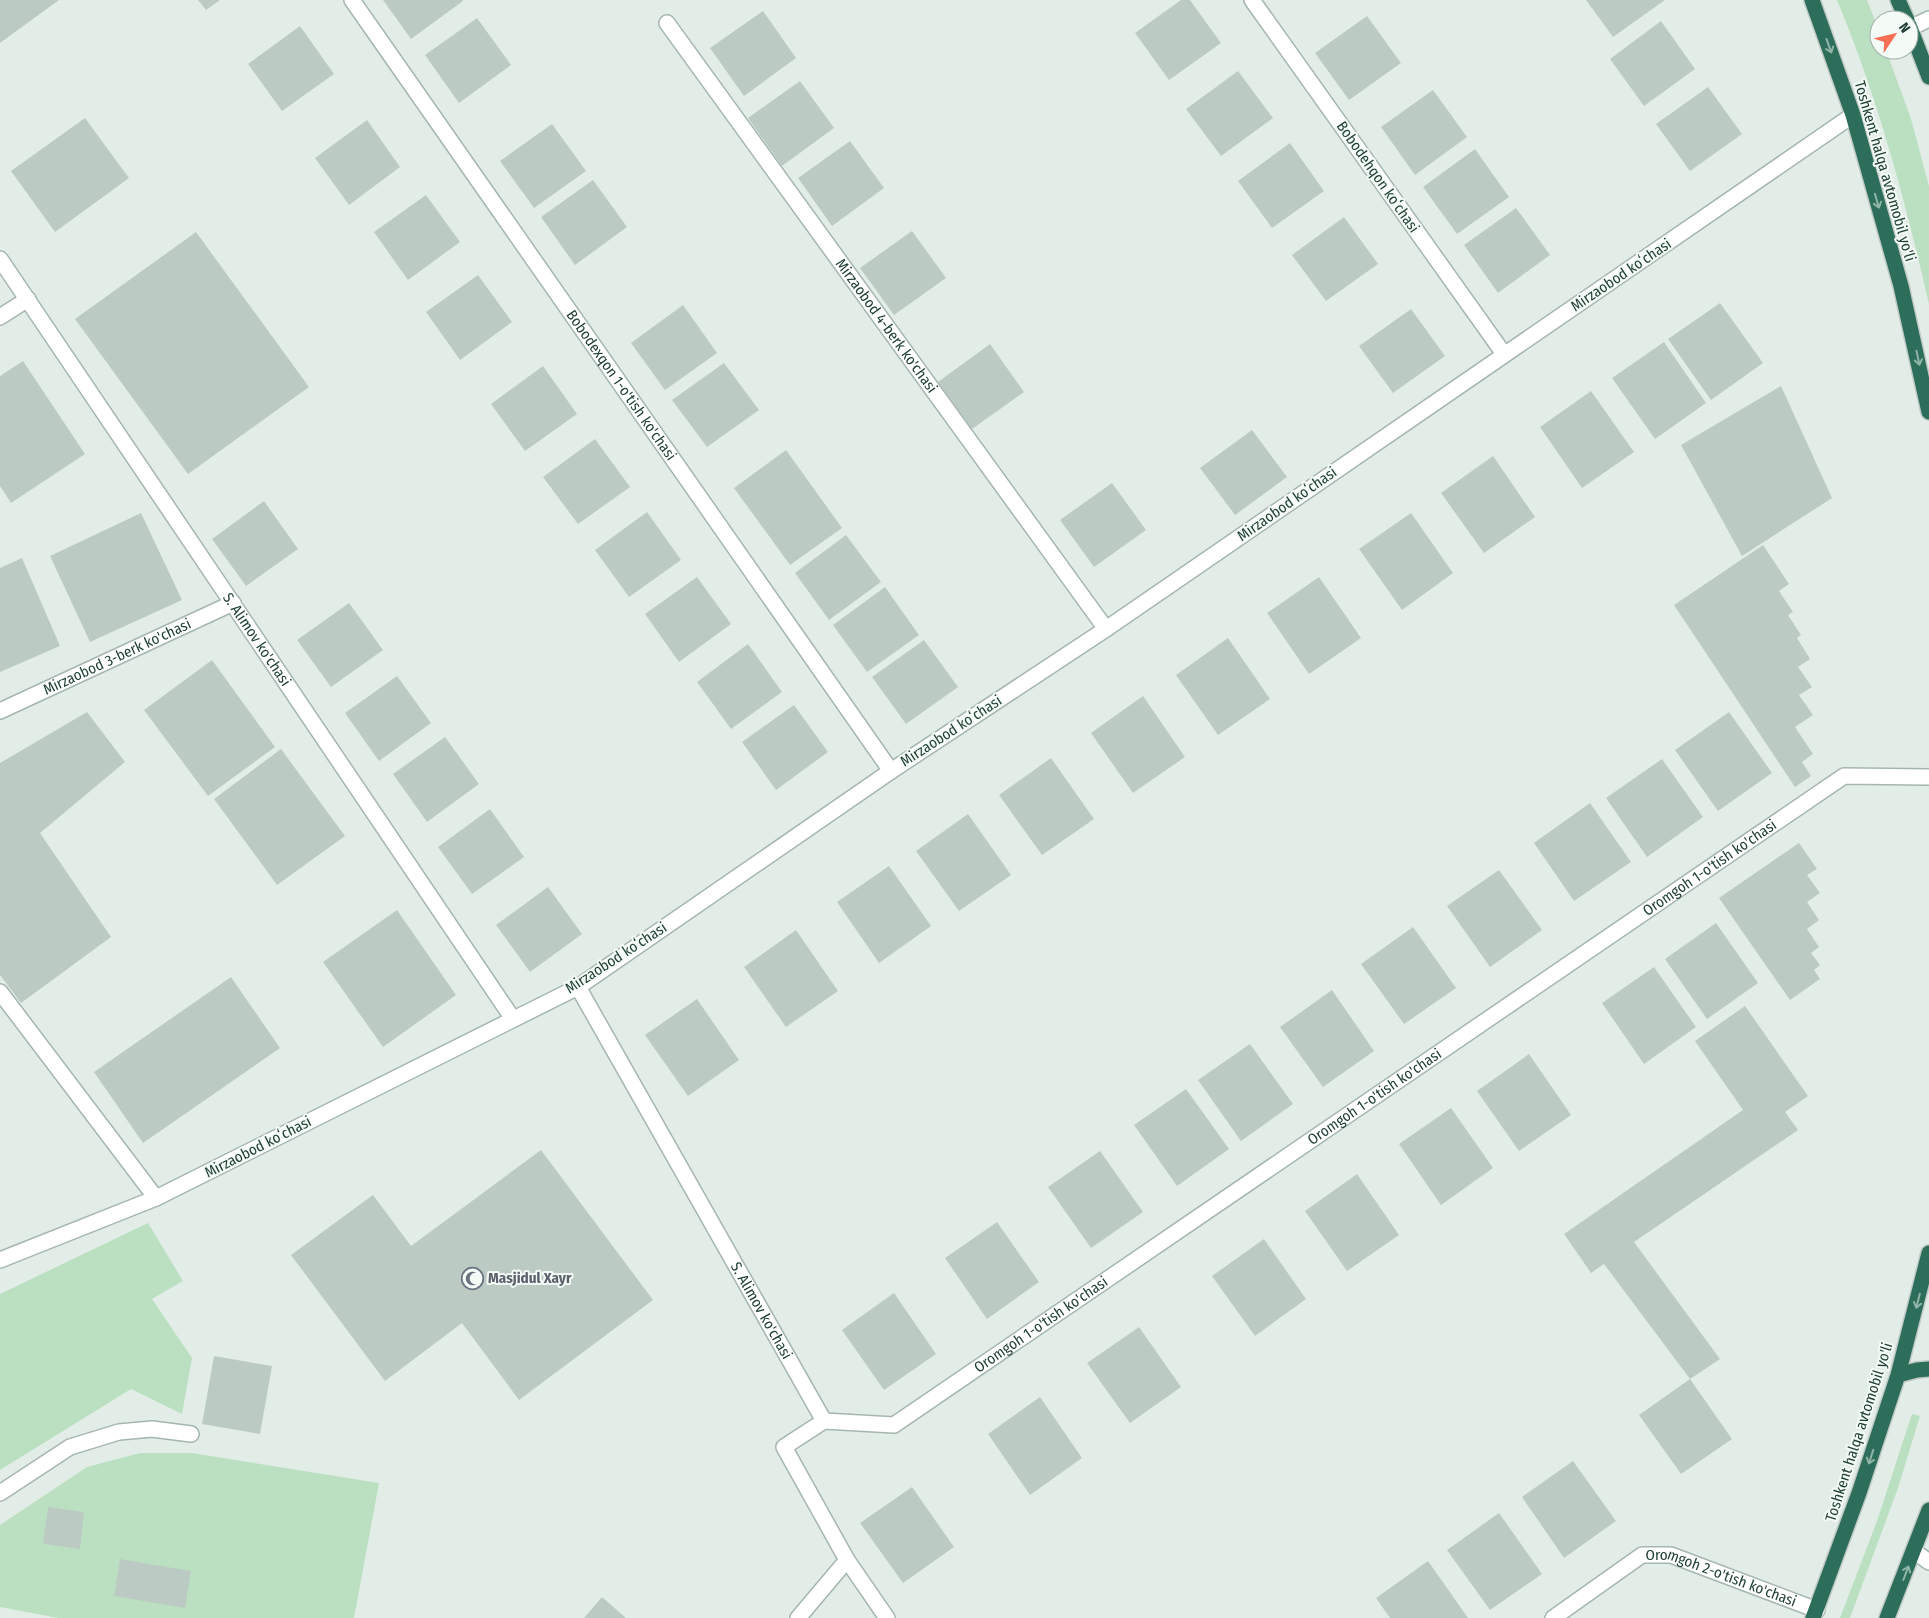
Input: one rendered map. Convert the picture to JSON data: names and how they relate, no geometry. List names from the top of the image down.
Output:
{
  "streets": {
    "highway": ["Toshkent halqa avtomobil yo'li"],
    "street": [
      "Bobodehqon koʻchasi",
      "Mirzaobod koʻchasi",
      "Mirzaobod 4-berk ko'chasi",
      "Bobodexqon 1-o'tish ko'chasi",
      "S. Alimov ko'chasi",
      "Mirzaobod 3-berk ko'chasi",
      "Oromgoh 1-o'tish ko'chasi",
      "Oromgoh 2-o'tish ko'chasi"
    ]
  },
  "crossings": [
    ["Toshkent halqa avtomobil yo'li", "Mirzaobod koʻchasi"],
    ["Toshkent halqa avtomobil yo'li", "Oromgoh 2-o'tish ko'chasi"],
    ["Bobodehqon koʻchasi", "Mirzaobod koʻchasi"],
    ["Mirzaobod koʻchasi", "Mirzaobod 4-berk ko'chasi"],
    ["Mirzaobod koʻchasi", "Bobodexqon 1-o'tish ko'chasi"],
    ["Mirzaobod koʻchasi", "S. Alimov ko'chasi"],
    ["S. Alimov ko'chasi", "Mirzaobod 3-berk ko'chasi"],
    ["S. Alimov ko'chasi", "Oromgoh 1-o'tish ko'chasi"]
  ],
  "one_way": ["Toshkent halqa avtomobil yo'li"],
  "places": {
    "mosque": ["Masjidul Xayr"]
  },
  "north": "top right"
}
